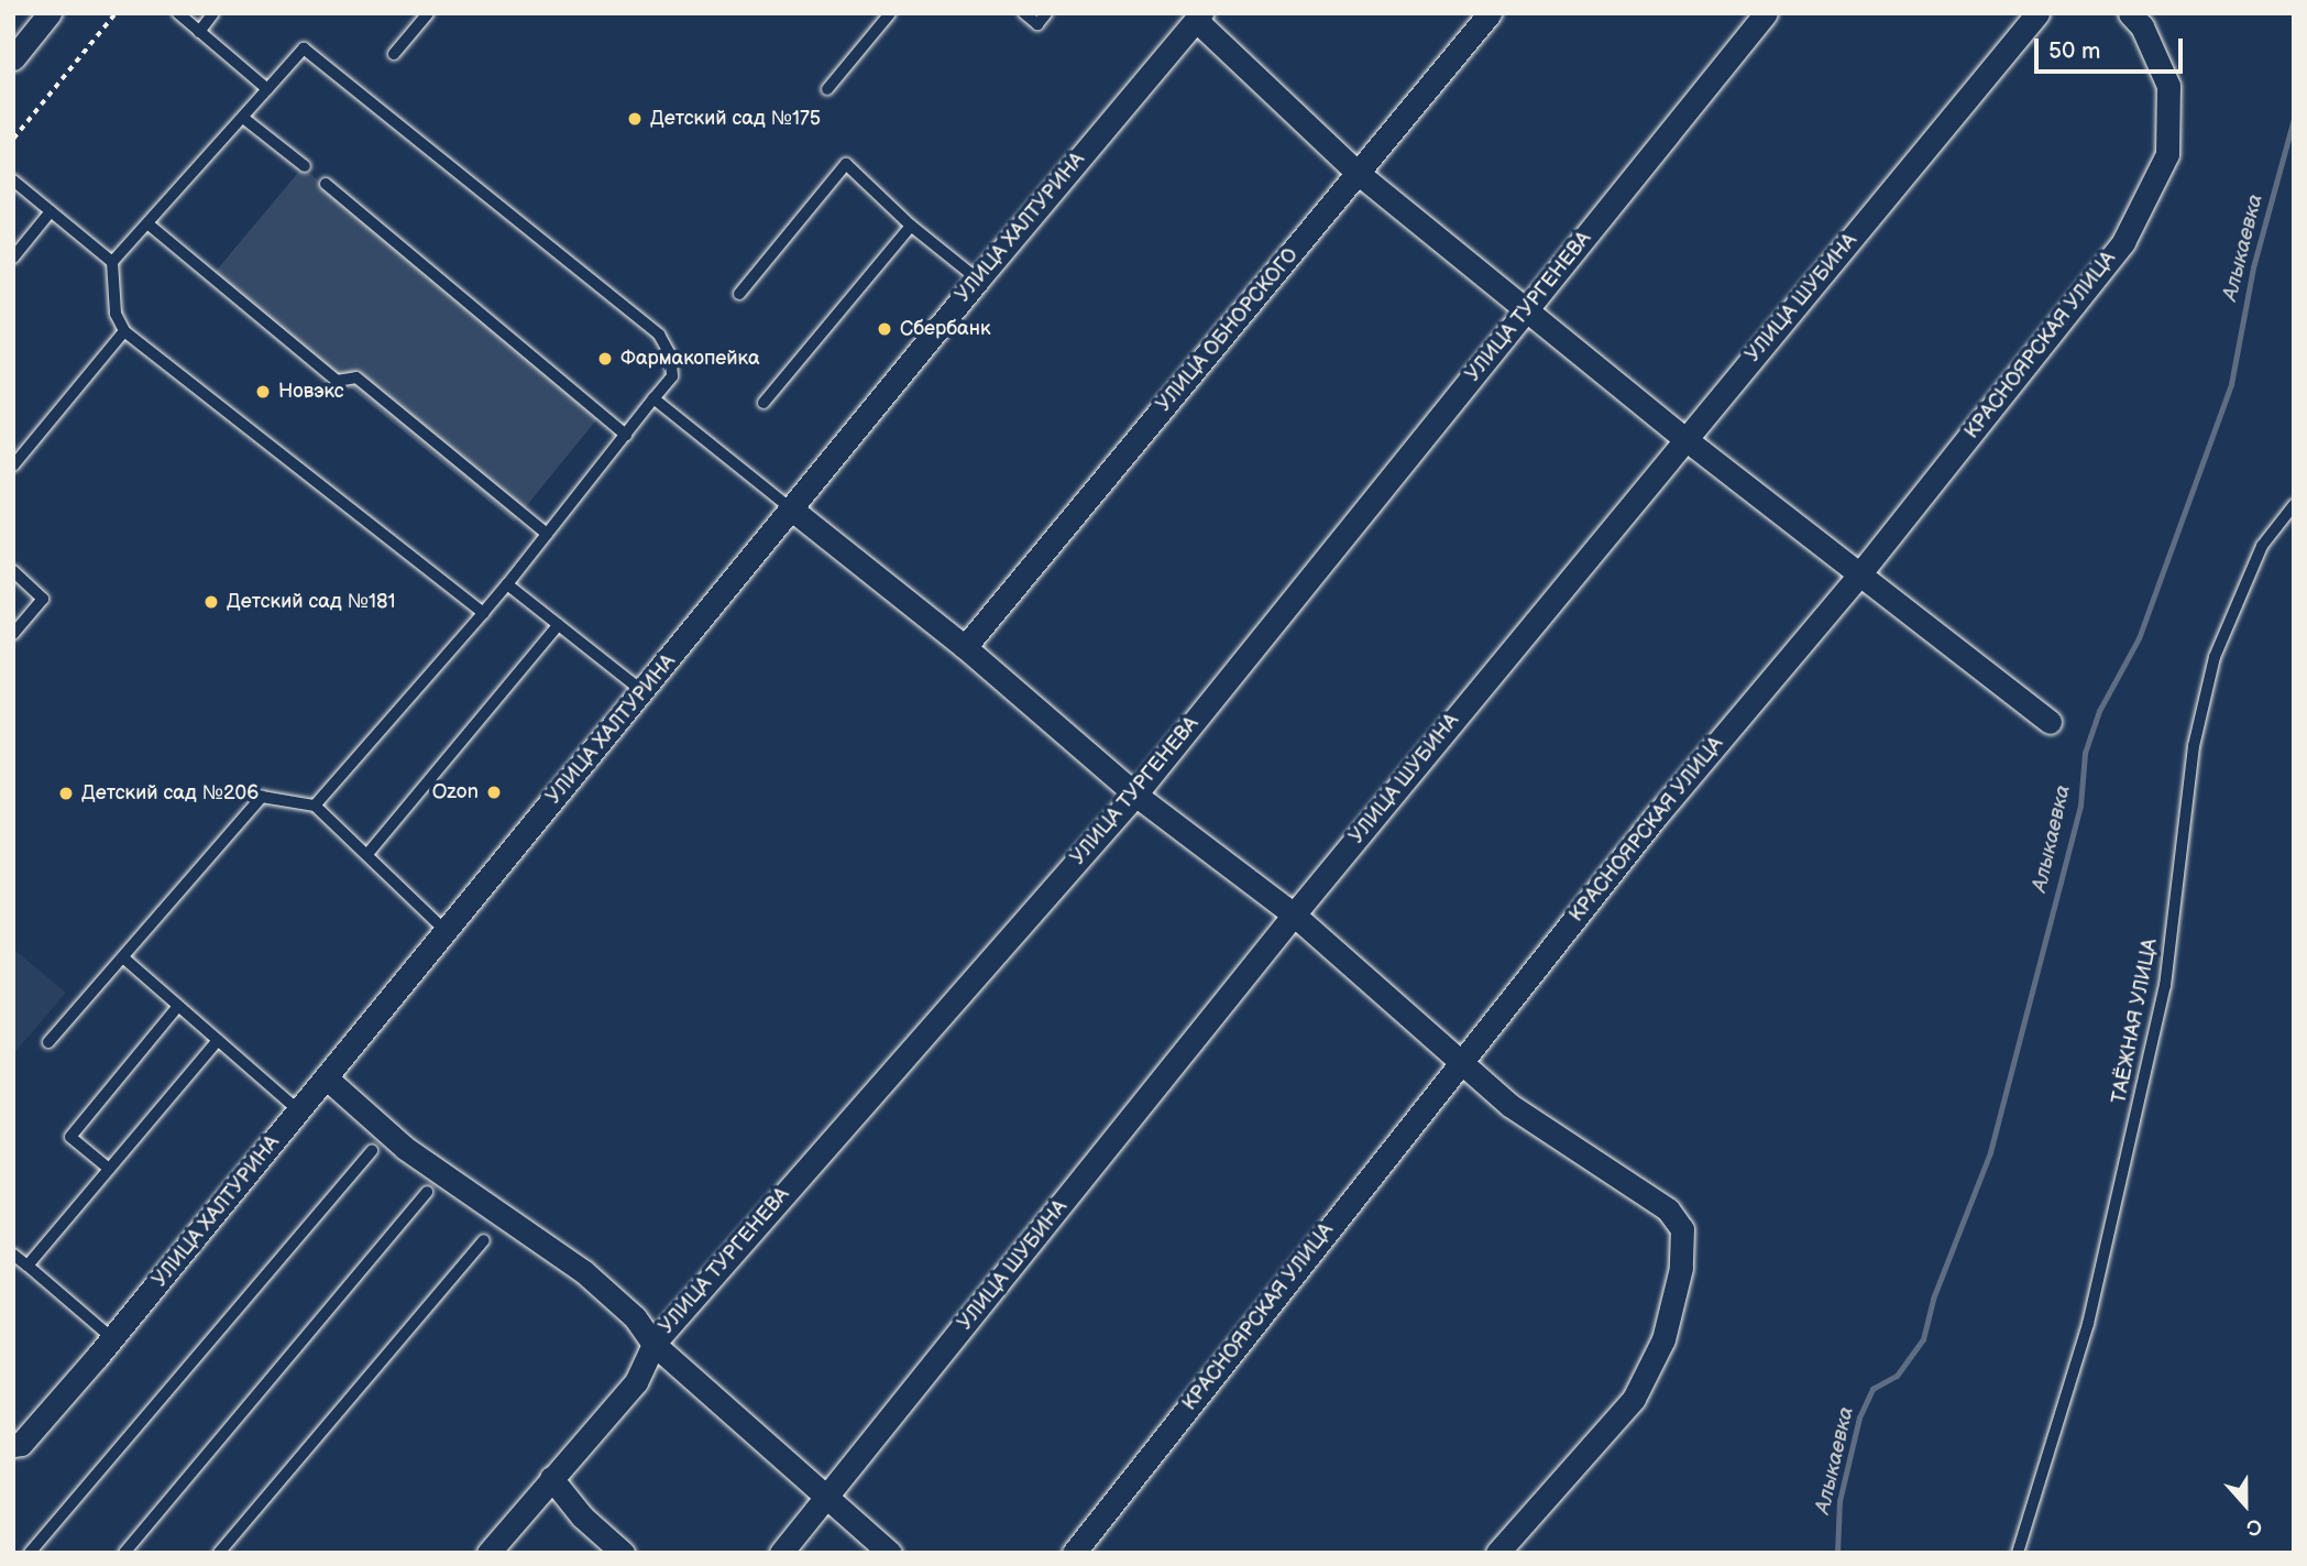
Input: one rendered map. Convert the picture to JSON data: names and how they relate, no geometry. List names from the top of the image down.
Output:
{
  "streets": {
    "street": [
      "УЛИЦА ХАЛТУРИНА",
      "УЛИЦА ШУБИНА",
      "УЛИЦА ТУРГЕНЕВА",
      "УЛИЦА ОБНОРСКОГО",
      "КРАСНОЯРСКАЯ УЛИЦА"
    ],
    "lane": ["ТАЁЖНАЯ УЛИЦА"]
  },
  "water": ["Алыкаевка"],
  "places": [
    "Детский сад №175",
    "Сбербанк",
    "Фармакопейка",
    "Новэкс",
    "Детский сад №181",
    "Ozon",
    "Детский сад №206"
  ],
  "scale_bar": "50 m",
  "north": "bottom"
}
